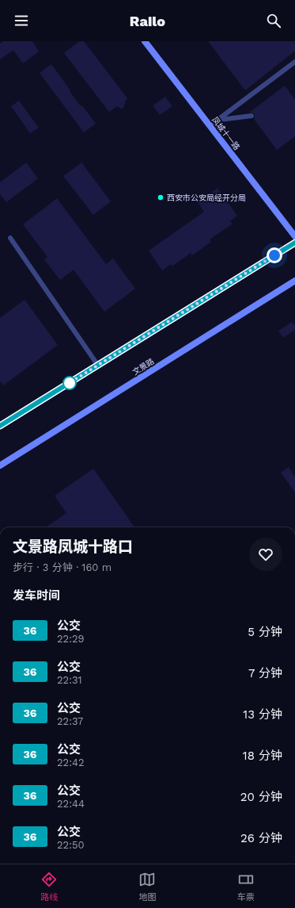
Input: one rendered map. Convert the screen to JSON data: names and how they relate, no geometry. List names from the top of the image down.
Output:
{
  "streets": {
    "main road": ["凤城十一路", "文景路"]
  },
  "places": ["西安市公安局经开分局"],
  "lines": ["bus line 36"],
  "page": {
    "header": "Railo",
    "heading": [
      ["文景路凤城十路口", "步行 · 3 分钟 · 160 m"],
      "发车时间"
    ],
    "list": [
      {
        "mark": "36",
        "name": "公交",
        "note": "22:29",
        "value": "5 分钟"
      },
      {
        "mark": "36",
        "name": "公交",
        "note": "22:31",
        "value": "7 分钟"
      },
      {
        "mark": "36",
        "name": "公交",
        "note": "22:37",
        "value": "13 分钟"
      },
      {
        "mark": "36",
        "name": "公交",
        "note": "22:42",
        "value": "18 分钟"
      },
      {
        "mark": "36",
        "name": "公交",
        "note": "22:44",
        "value": "20 分钟"
      },
      {
        "mark": "36",
        "name": "公交",
        "note": "22:50",
        "value": "26 分钟"
      }
    ],
    "tabs": ["路线", "地图", "车票"]
  }
}
